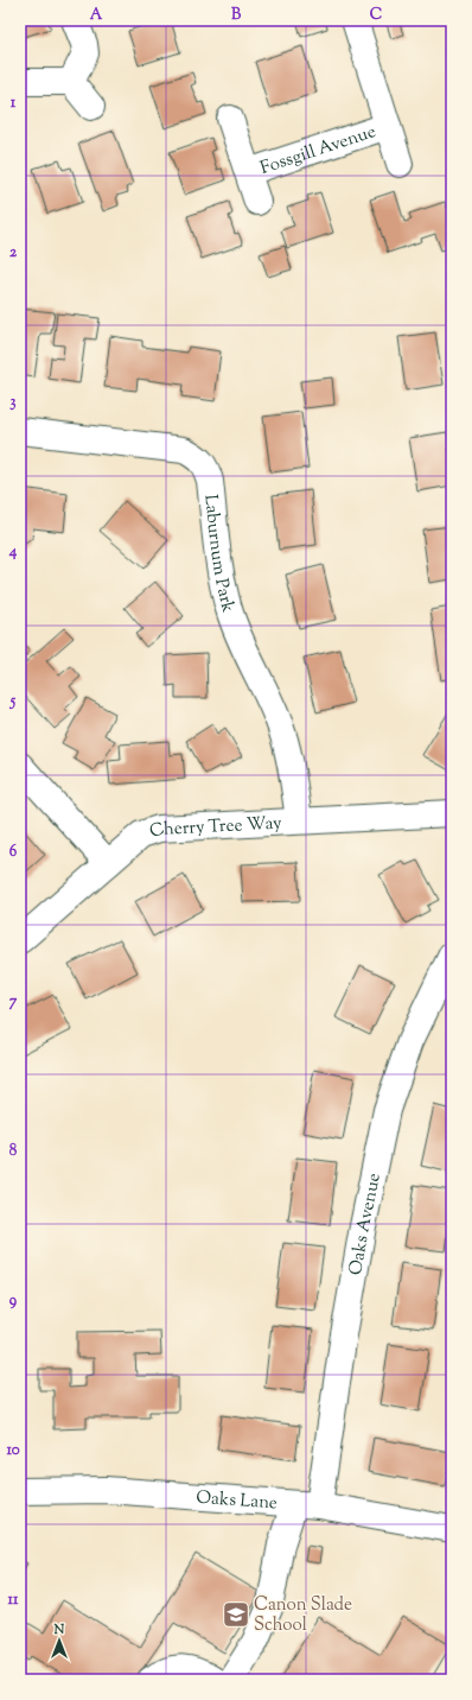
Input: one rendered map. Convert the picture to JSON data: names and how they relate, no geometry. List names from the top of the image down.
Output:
{
  "streets": {
    "street": [
      "Fossgill Avenue",
      "Laburnum Park",
      "Cherry Tree Way",
      "Oaks Avenue",
      "Oaks Lane"
    ]
  },
  "crossings": [
    ["Laburnum Park", "Cherry Tree Way"],
    ["Oaks Avenue", "Oaks Lane"]
  ],
  "places": {
    "school or university": ["Canon Slade School"]
  },
  "north": "top",
  "grid": {
    "columns": ["A", "B", "C"],
    "rows": [
      "1",
      "2",
      "3",
      "4",
      "5",
      "6",
      "7",
      "8",
      "9",
      "10",
      "11"
    ]
  }
}
